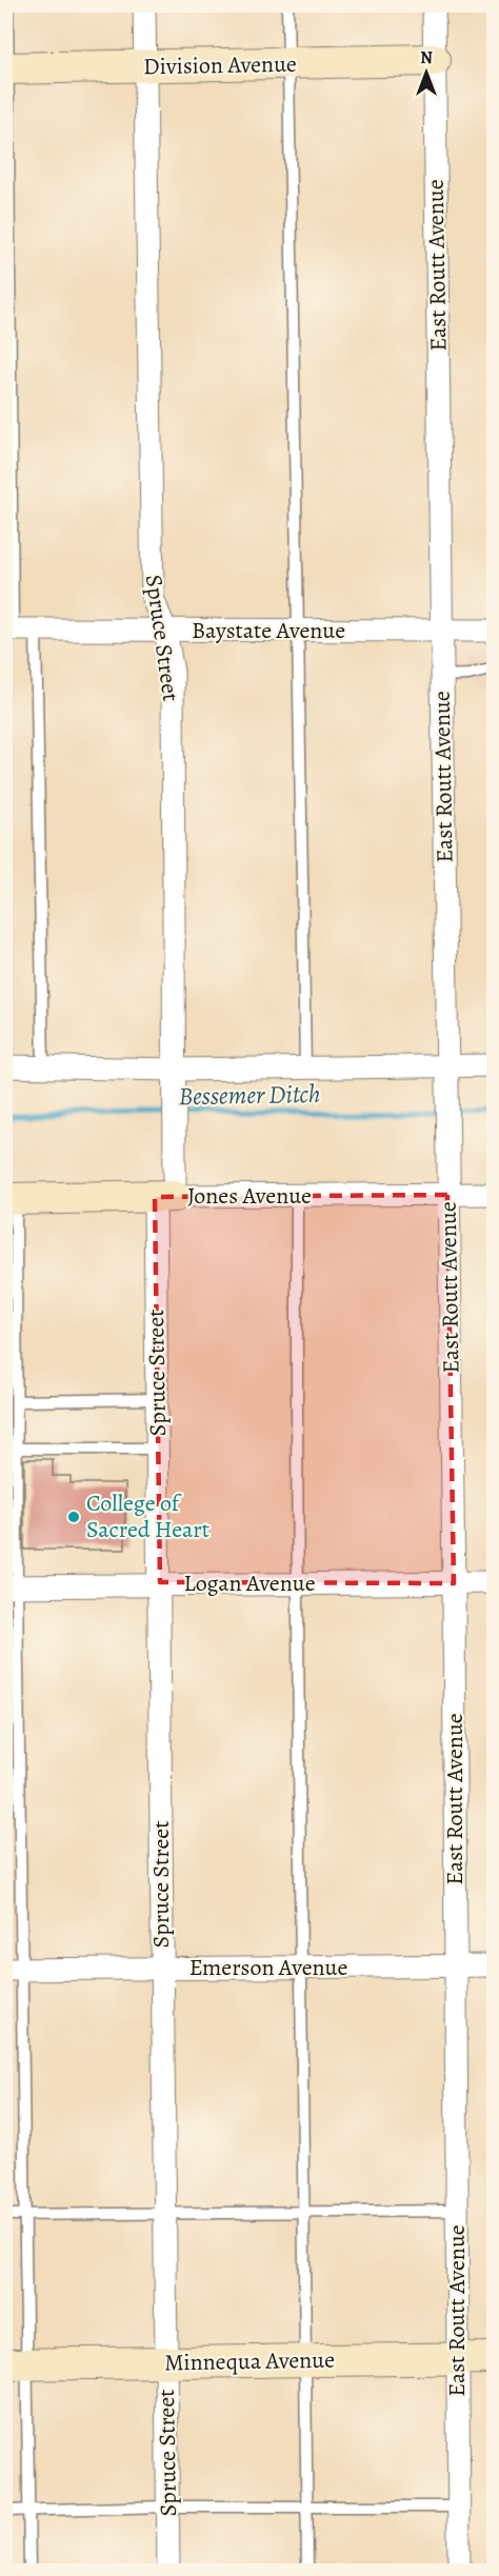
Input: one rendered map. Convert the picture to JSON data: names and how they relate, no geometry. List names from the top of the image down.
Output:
{
  "streets": {
    "street": [
      "Division Avenue",
      "East Routt Avenue",
      "Baystate Avenue",
      "Spruce Street",
      "Jones Avenue",
      "Logan Avenue",
      "Emerson Avenue",
      "Minnequa Avenue"
    ]
  },
  "crossings": [
    ["Division Avenue", "East Routt Avenue"],
    ["Division Avenue", "Spruce Street"],
    ["East Routt Avenue", "Baystate Avenue"],
    ["East Routt Avenue", "Jones Avenue"],
    ["East Routt Avenue", "Logan Avenue"],
    ["East Routt Avenue", "Emerson Avenue"],
    ["East Routt Avenue", "Minnequa Avenue"],
    ["Baystate Avenue", "Spruce Street"],
    ["Spruce Street", "Jones Avenue"],
    ["Spruce Street", "Logan Avenue"],
    ["Spruce Street", "Emerson Avenue"],
    ["Spruce Street", "Minnequa Avenue"]
  ],
  "water": ["Bessemer Ditch"],
  "places": ["College of Sacred Heart"],
  "north": "top"
}
